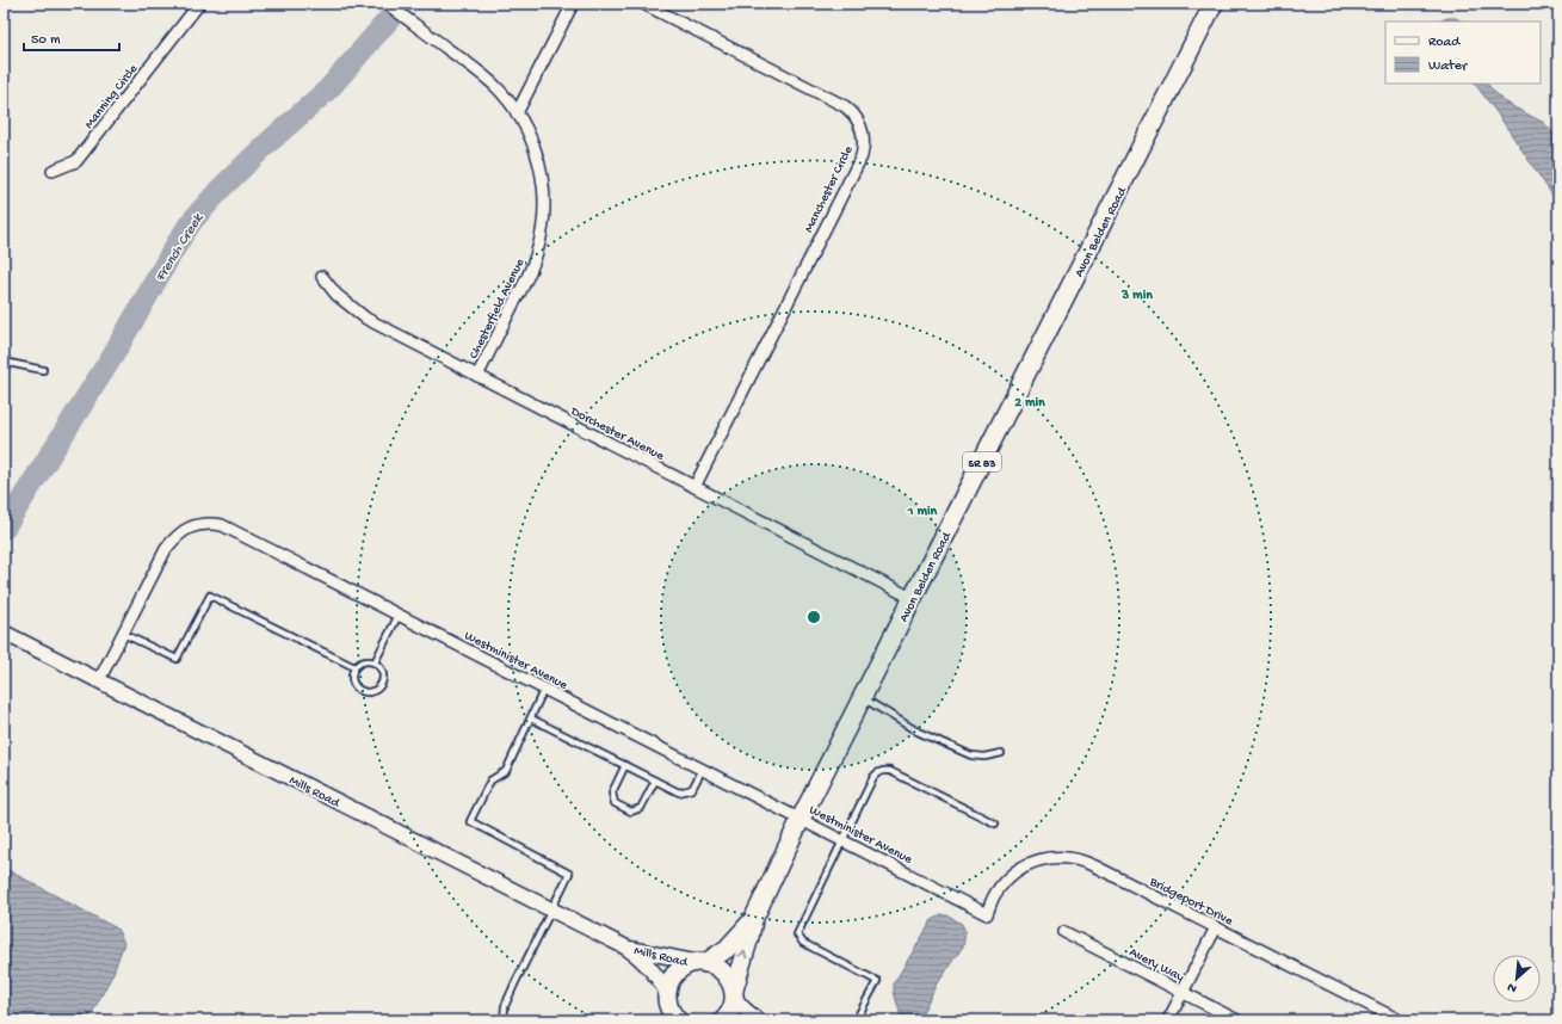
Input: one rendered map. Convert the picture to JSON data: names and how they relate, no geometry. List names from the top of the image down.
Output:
{
  "streets": {
    "main road": ["Avon Belden Road", "SR 83"],
    "street": [
      "Manning Circle",
      "Manchester Circle",
      "Chesterfield Avenue",
      "Dorchester Avenue",
      "Westminister Avenue",
      "Mills Road",
      "Bridgeport Drive",
      "Avery Way"
    ]
  },
  "crossings": [
    ["Manchester Circle", "Dorchester Avenue"],
    ["Avon Belden Road", "Dorchester Avenue"],
    ["Avon Belden Road", "Westminister Avenue"],
    ["Avon Belden Road", "Mills Road"],
    ["Chesterfield Avenue", "Dorchester Avenue"],
    ["Westminister Avenue", "Mills Road"],
    ["Westminister Avenue", "Bridgeport Drive"]
  ],
  "water": ["French Creek"],
  "legend": ["Road", "Water"],
  "scale_bar": "50 m",
  "north": "bottom left",
  "rings": ["3 min", "2 min", "1 min"]
}
